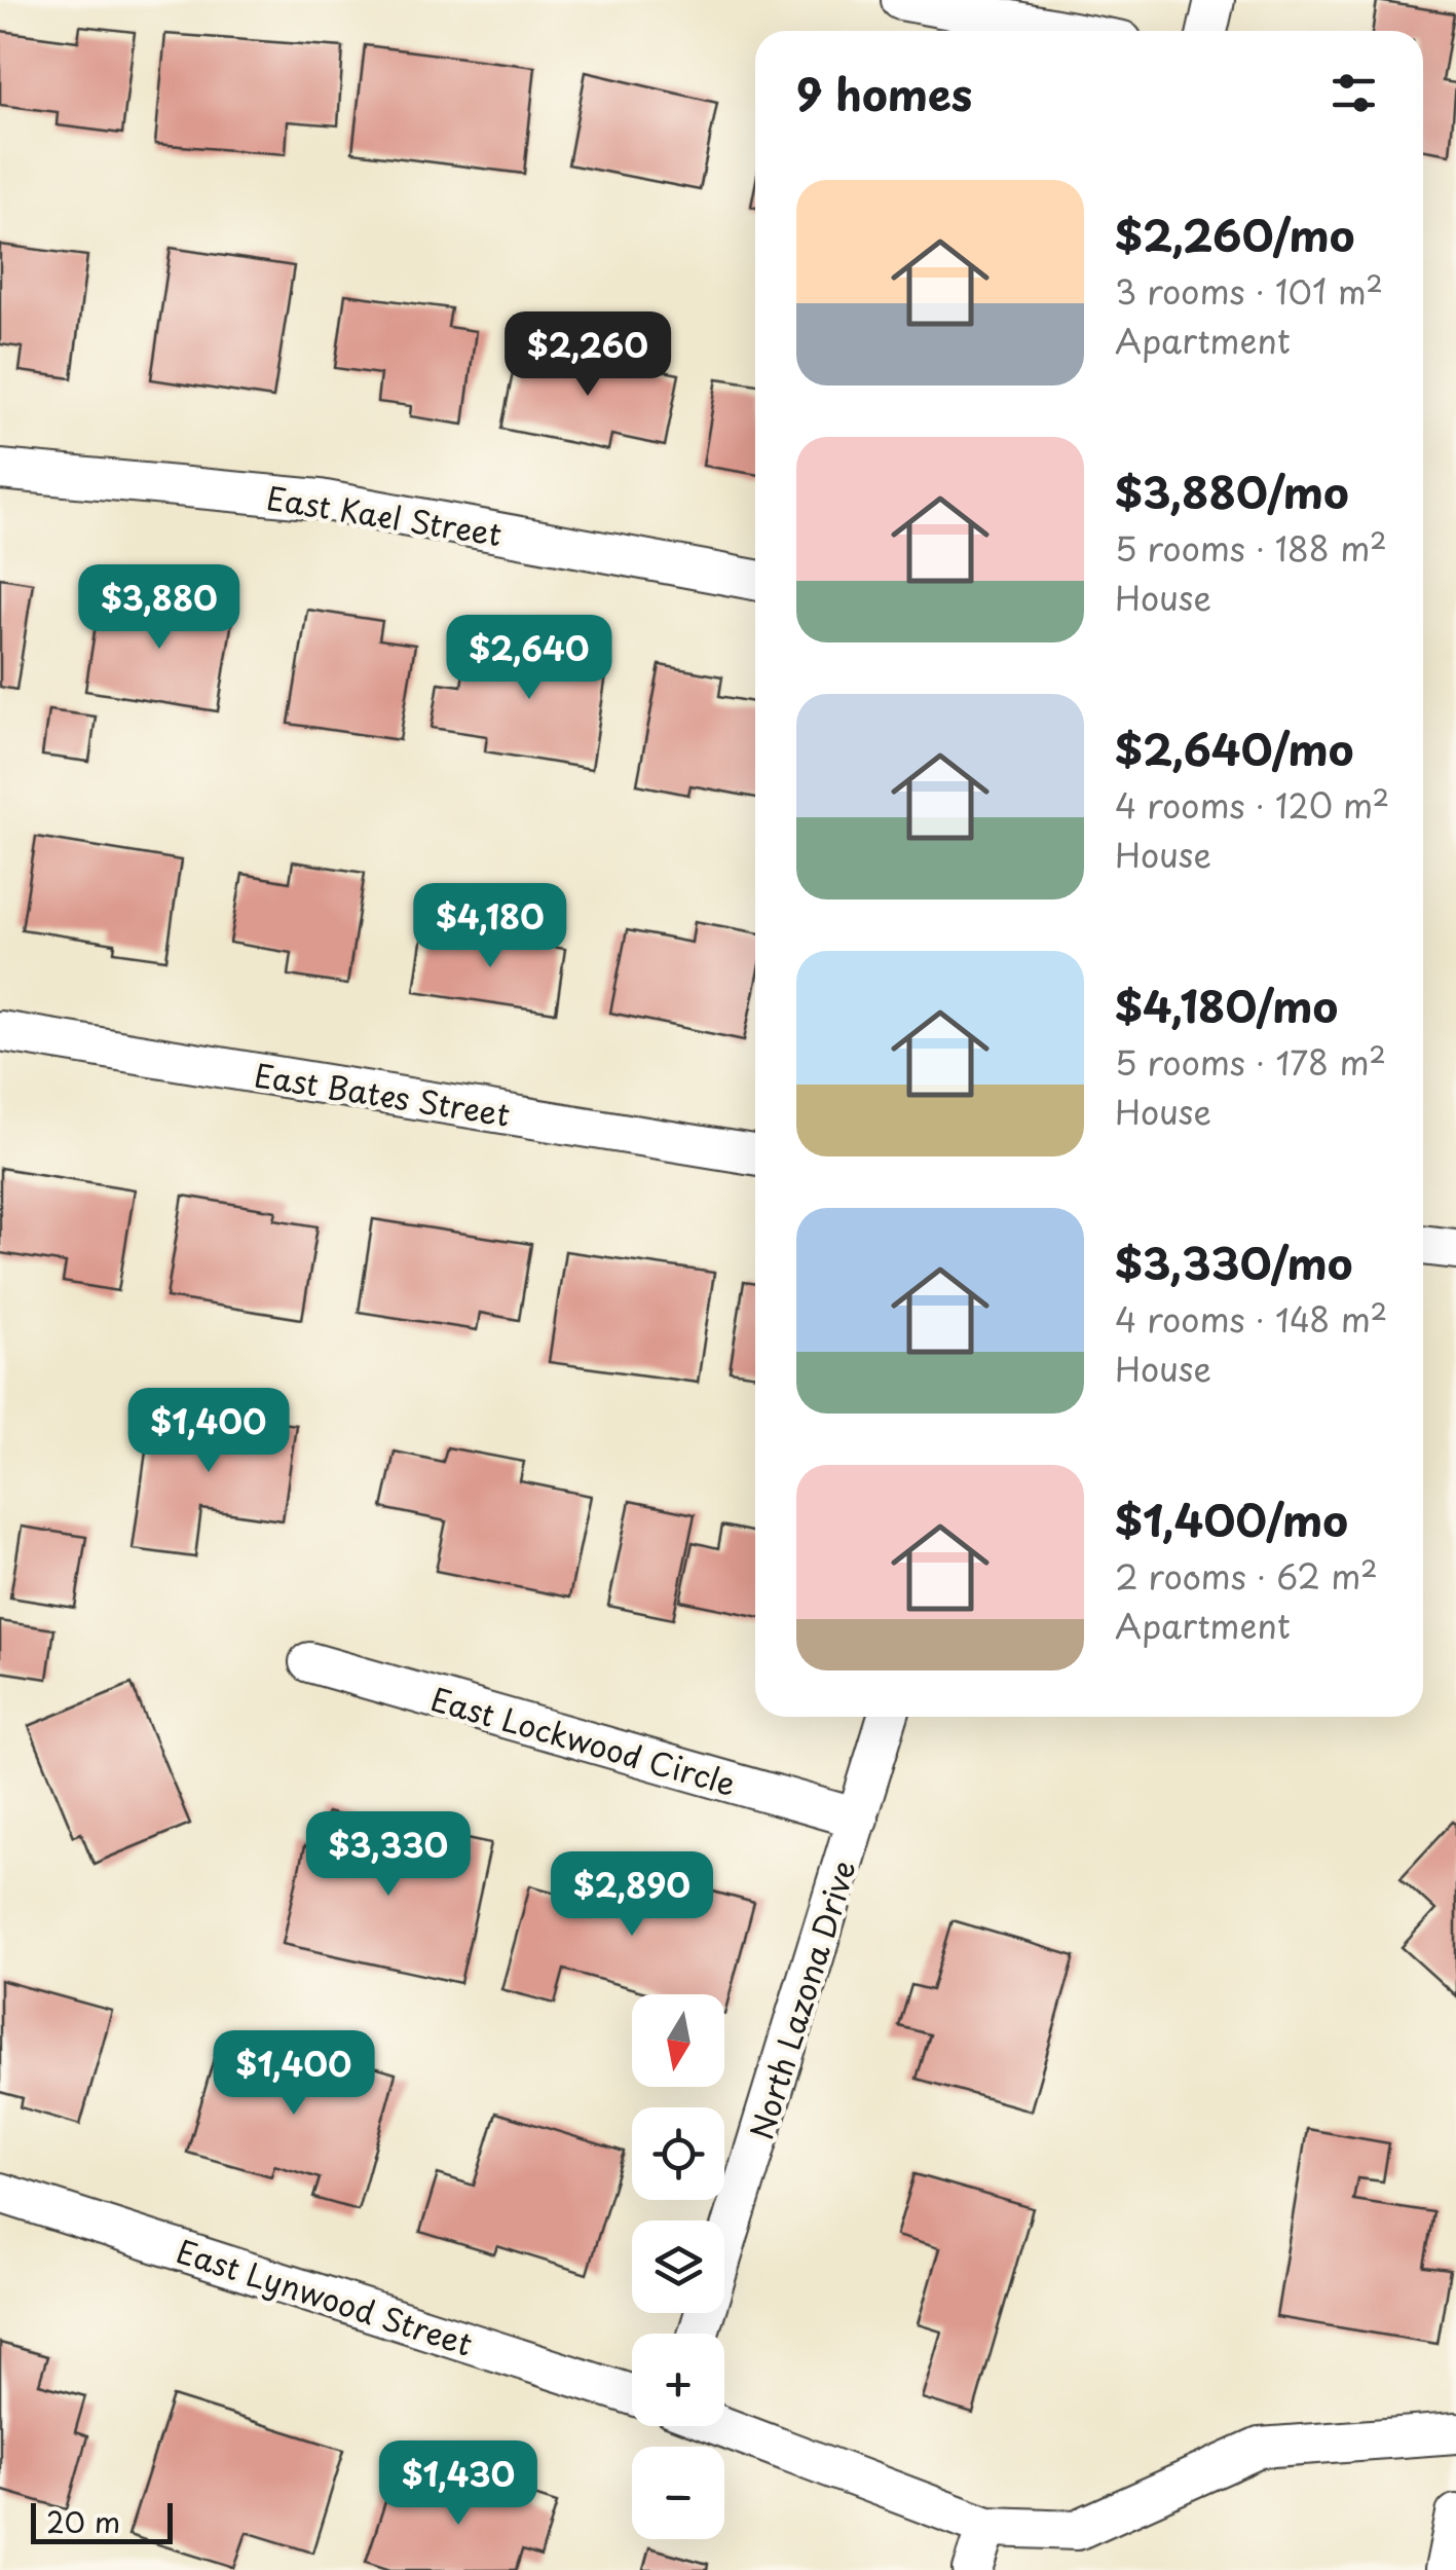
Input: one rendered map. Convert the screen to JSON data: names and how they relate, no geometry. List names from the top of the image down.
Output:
{
  "streets": {
    "street": [
      "East Kael Street",
      "East Bates Street",
      "East Lockwood Circle",
      "North Lazona Drive",
      "East Lynwood Street"
    ]
  },
  "crossings": [
    ["East Lockwood Circle", "North Lazona Drive"]
  ],
  "scale_bar": "20 m",
  "north": "bottom",
  "page": {
    "heading": "9 homes",
    "list": [
      {
        "name": "$2,260/mo",
        "note": "3 rooms · 101 m² · Apartment"
      },
      {
        "name": "$3,880/mo",
        "note": "5 rooms · 188 m² · House"
      },
      {
        "name": "$2,640/mo",
        "note": "4 rooms · 120 m² · House"
      },
      {
        "name": "$4,180/mo",
        "note": "5 rooms · 178 m² · House"
      },
      {
        "name": "$3,330/mo",
        "note": "4 rooms · 148 m² · House"
      },
      {
        "name": "$1,400/mo",
        "note": "2 rooms · 62 m² · Apartment"
      }
    ],
    "price": [
      "$2,260",
      "$3,880",
      "$2,640",
      "$4,180",
      "$1,400",
      "$3,330",
      "$2,890",
      "$1,400",
      "$1,430"
    ],
    "map_buttons": ["+", "−"],
    "scale": "20 m"
  }
}
